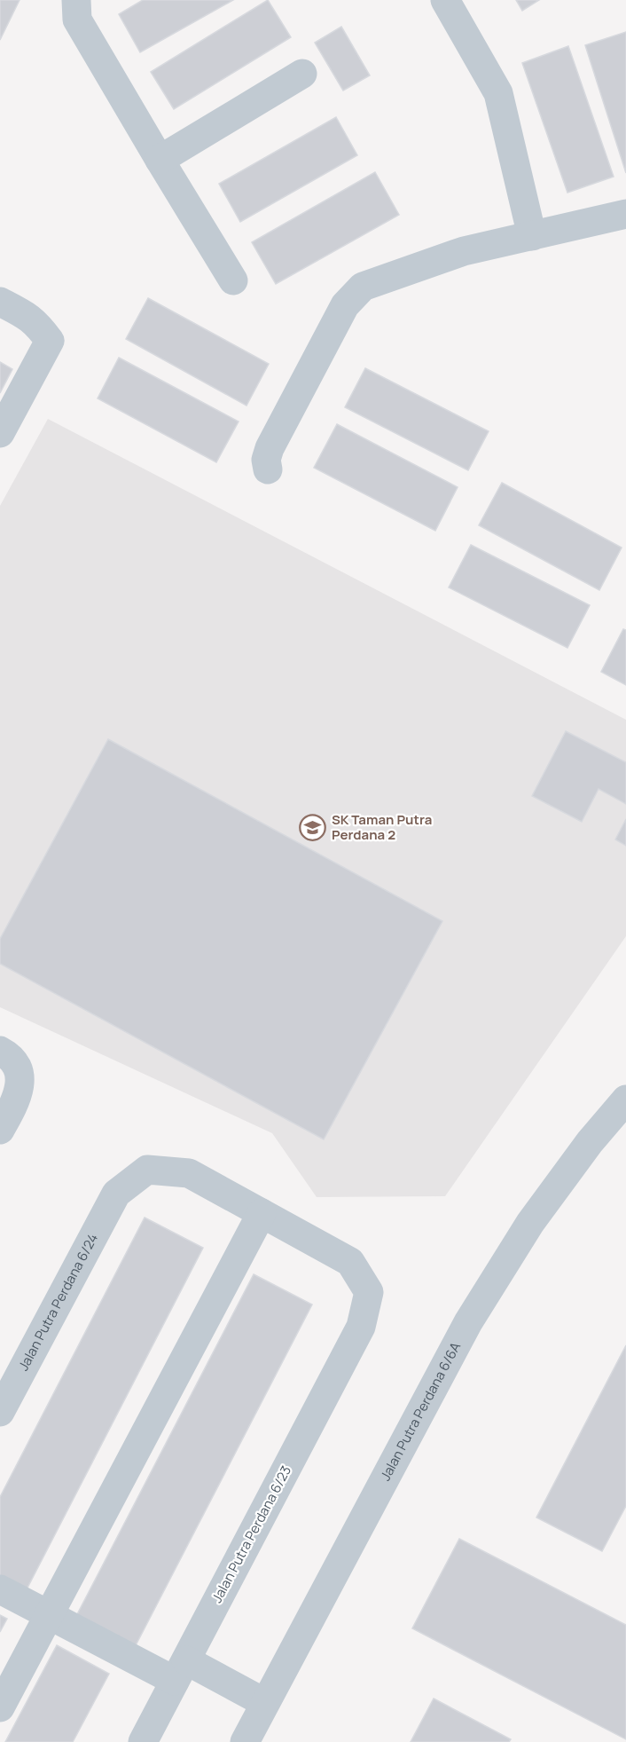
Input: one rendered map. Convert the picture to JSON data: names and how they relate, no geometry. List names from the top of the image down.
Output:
{
  "streets": {
    "street": ["Jalan Putra Perdana 6/24", "Jalan Putra Perdana 6/6A", "Jalan Putra Perdana 6/23"]
  },
  "crossings": [
    ["Jalan Putra Perdana 6/24", "Jalan Putra Perdana 6/23"]
  ],
  "places": {
    "school or university": ["SK Taman Putra Perdana 2"]
  }
}
